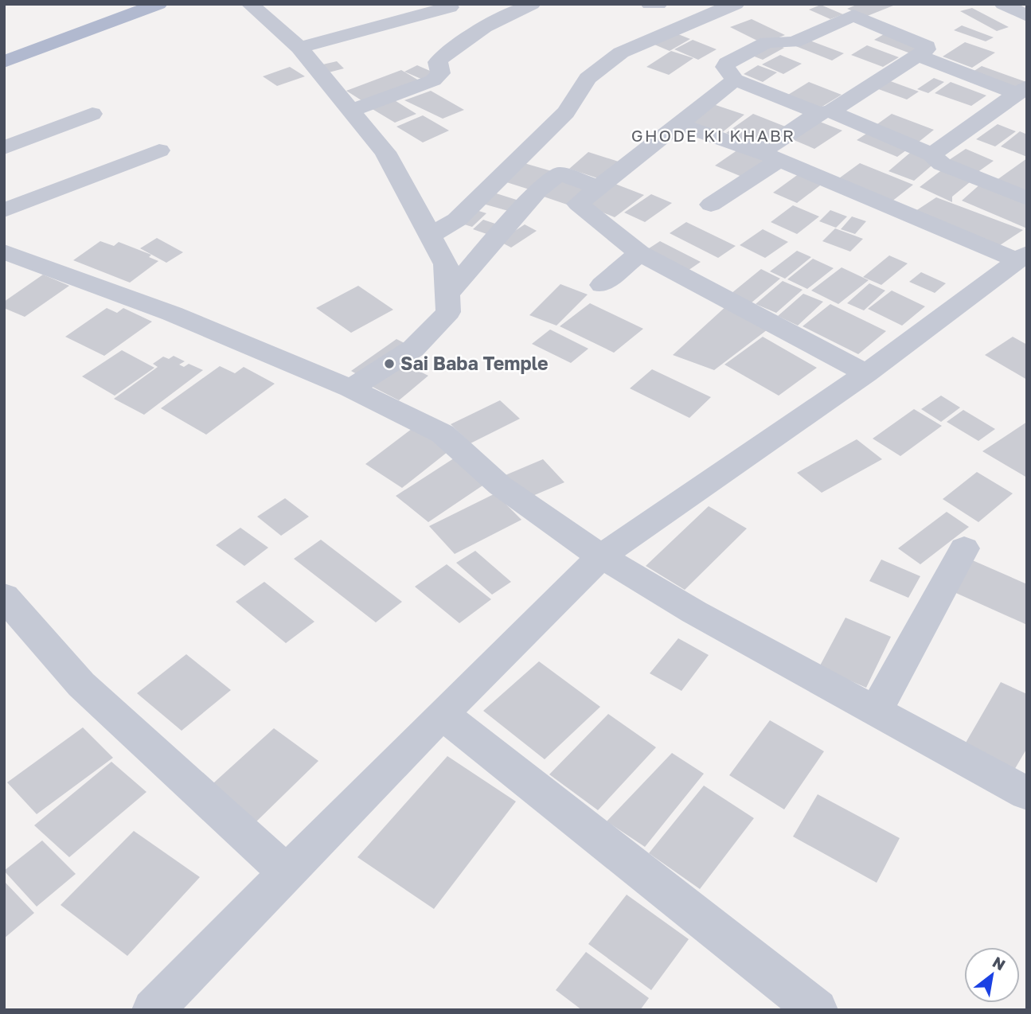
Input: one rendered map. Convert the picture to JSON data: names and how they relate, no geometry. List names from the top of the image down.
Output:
{
  "districts": ["GHODE KI KHABR"],
  "places": ["Sai Baba Temple"],
  "north": "top right"
}
